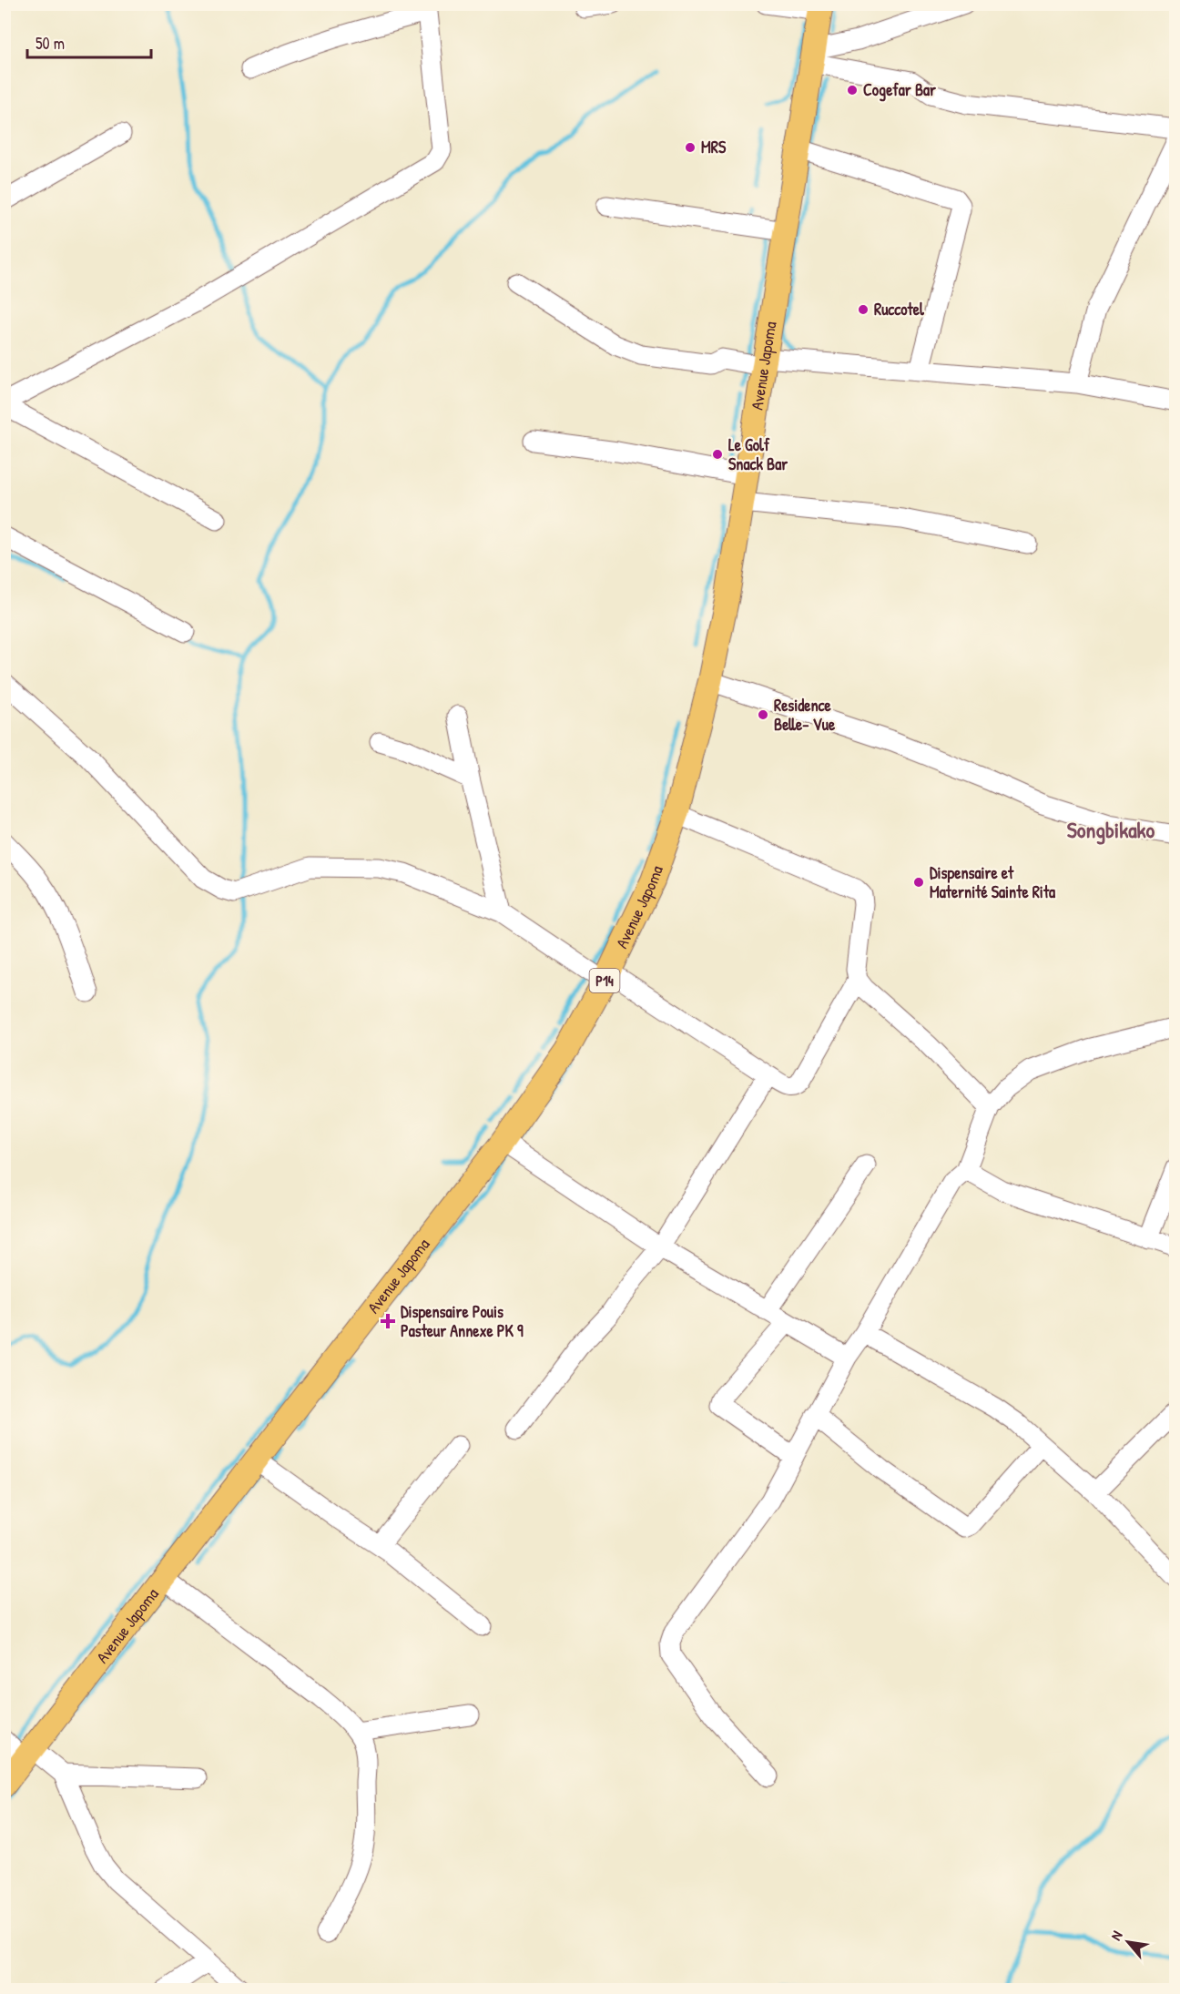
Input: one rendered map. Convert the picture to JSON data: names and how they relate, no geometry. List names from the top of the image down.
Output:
{
  "streets": {
    "main road": ["Avenue Japoma", "P14"]
  },
  "districts": ["Songbikako"],
  "places": {
    "other": [
      "Cogefar Bar",
      "MRS",
      "Ruccotel",
      "Le Golf Snack Bar",
      "Residence Belle- Vue",
      "Dispensaire et Maternité Sainte Rita"
    ],
    "health": ["Dispensaire Pouis Pasteur Annexe PK 9"]
  },
  "scale_bar": "50 m",
  "north": "top left"
}
